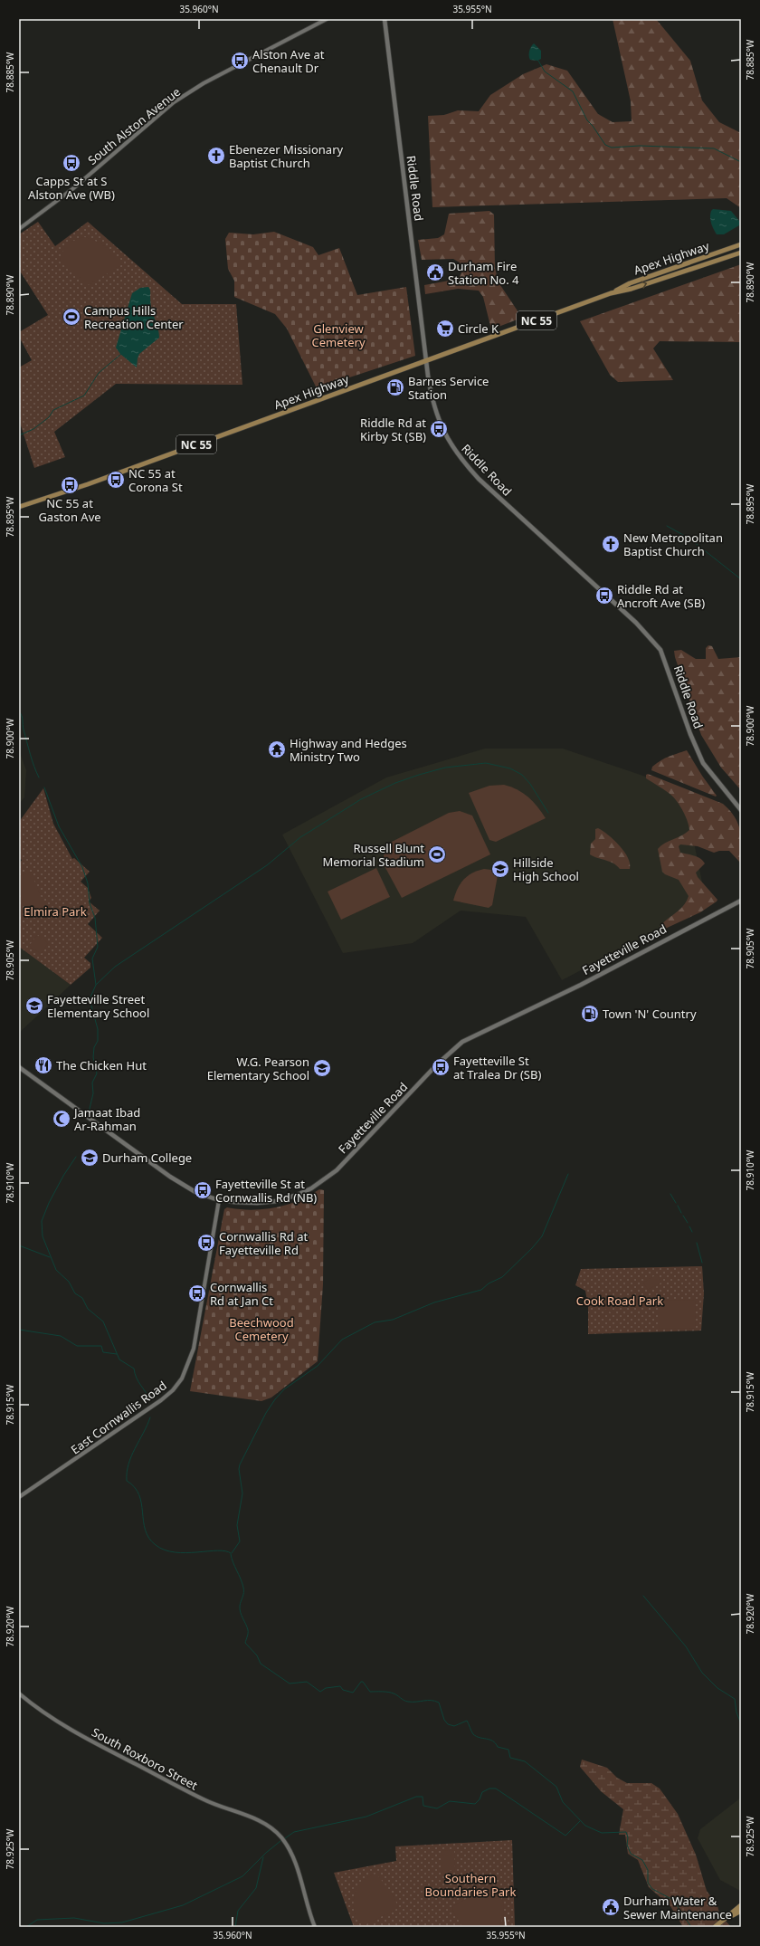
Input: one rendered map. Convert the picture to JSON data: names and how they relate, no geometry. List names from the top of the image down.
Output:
{
  "streets": {
    "main road": [
      "Riddle Road",
      "Apex Highway",
      "NC 55",
      "Fayetteville Road"
    ],
    "street": ["South Alston Avenue", "East Cornwallis Road", "South Roxboro Street"]
  },
  "crossings": [
    ["Riddle Road", "Apex Highway"],
    ["Fayetteville Road", "East Cornwallis Road"]
  ],
  "parks": [
    "Glenview Cemetery",
    "Elmira Park",
    "Cook Road Park",
    "Beechwood Cemetery",
    "Southern Boundaries Park"
  ],
  "places": {
    "bus stop": [
      "Alston Ave at Chenault Dr",
      "Capps St at S Alston Ave (WB)",
      "Riddle Rd at Kirby St (SB)",
      "NC 55 at Corona St",
      "NC 55 at Gaston Ave",
      "Riddle Rd at Ancroft Ave (SB)",
      "Fayetteville St at Tralea Dr (SB)",
      "Fayetteville St at Cornwallis Rd (NB)",
      "Cornwallis Rd at Fayetteville Rd",
      "Cornwallis Rd at Jan Ct"
    ],
    "church": ["Ebenezer Missionary Baptist Church", "New Metropolitan Baptist Church"],
    "public building": ["Durham Fire Station No. 4", "Durham Water & Sewer Maintenance"],
    "sports": ["Campus Hills Recreation Center", "Russell Blunt Memorial Stadium"],
    "supermarket": ["Circle K"],
    "fuel station": ["Barnes Service Station", "Town 'N' Country"],
    "temple": ["Highway and Hedges Ministry Two"],
    "school or university": [
      "Hillside High School",
      "Fayetteville Street Elementary School",
      "W.G. Pearson Elementary School",
      "Durham College"
    ],
    "restaurant": ["The Chicken Hut"],
    "mosque": ["Jamaat Ibad Ar-Rahman"]
  },
  "coordinates": [
    "35.960°N",
    "35.955°N",
    "78.885°W",
    "78.890°W",
    "78.895°W",
    "78.900°W",
    "78.905°W",
    "78.910°W",
    "78.915°W",
    "78.920°W",
    "78.925°W"
  ]
}
